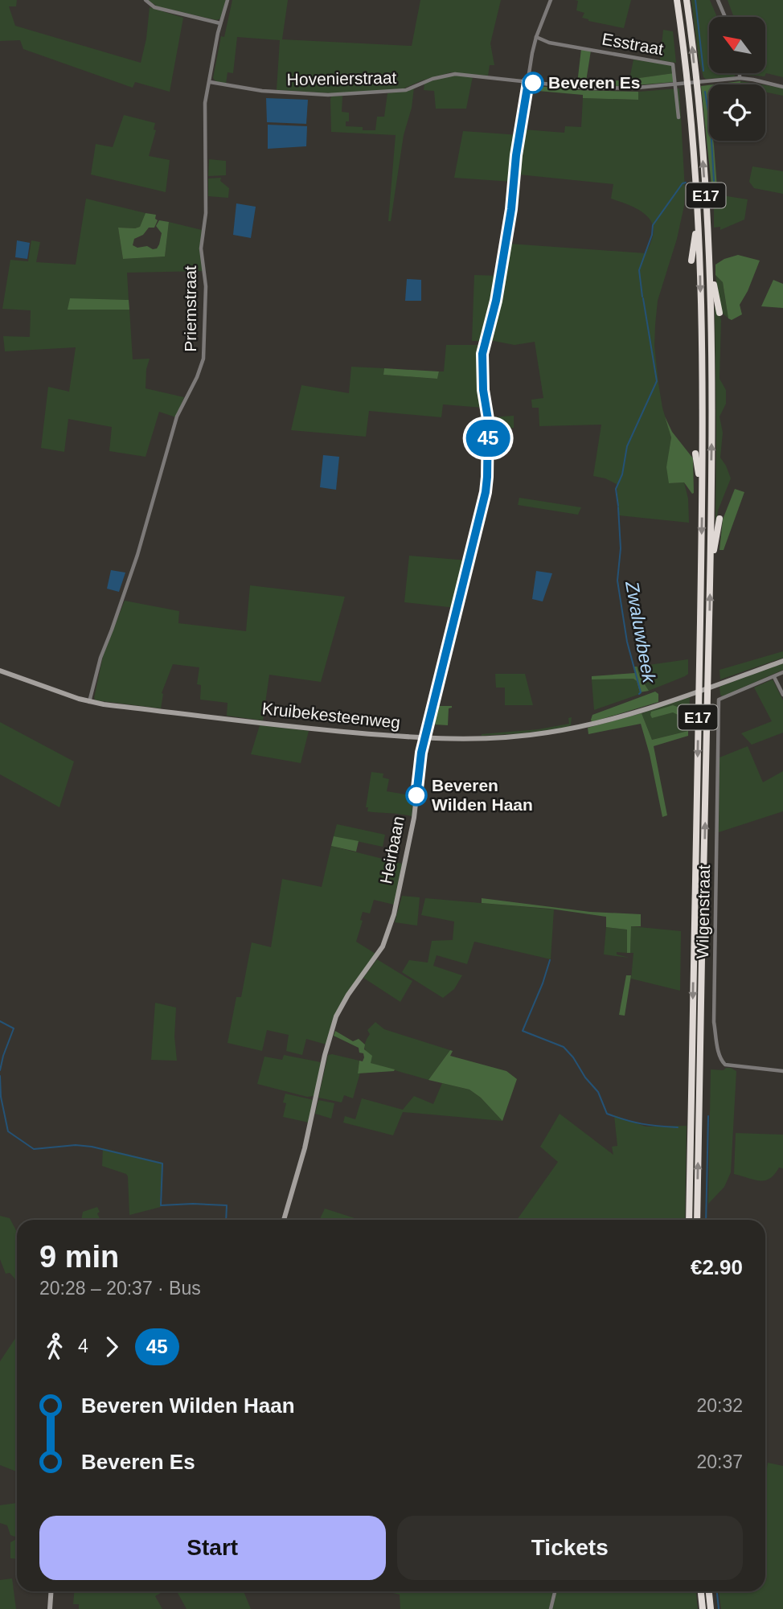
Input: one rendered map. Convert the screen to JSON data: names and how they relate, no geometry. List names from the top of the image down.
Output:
{
  "streets": {
    "highway": ["E17"],
    "street": [
      "Esstraat",
      "Hovenierstraat",
      "Priemstraat",
      "Kruibekesteenweg",
      "Heirbaan",
      "Wilgenstraat"
    ]
  },
  "crossings": [
    ["Esstraat", "Heirbaan"],
    ["Hovenierstraat", "Priemstraat"],
    ["Hovenierstraat", "Heirbaan"],
    ["Priemstraat", "Kruibekesteenweg"],
    ["Kruibekesteenweg", "Heirbaan"]
  ],
  "water": ["Zwaluwbeek"],
  "places": ["Beveren Es", "Beveren Wilden Haan"],
  "lines": ["bus line 45"],
  "north": "top left",
  "page": {
    "on_map": "45",
    "heading": ["9 min", "20:28 – 20:37 · Bus", "€2.90"],
    "legs": ["4", "45"],
    "list": [
      {
        "name": "Beveren Wilden Haan",
        "value": "20:32"
      },
      {
        "name": "Beveren Es",
        "value": "20:37"
      }
    ],
    "buttons": ["Start", "Tickets"]
  }
}
